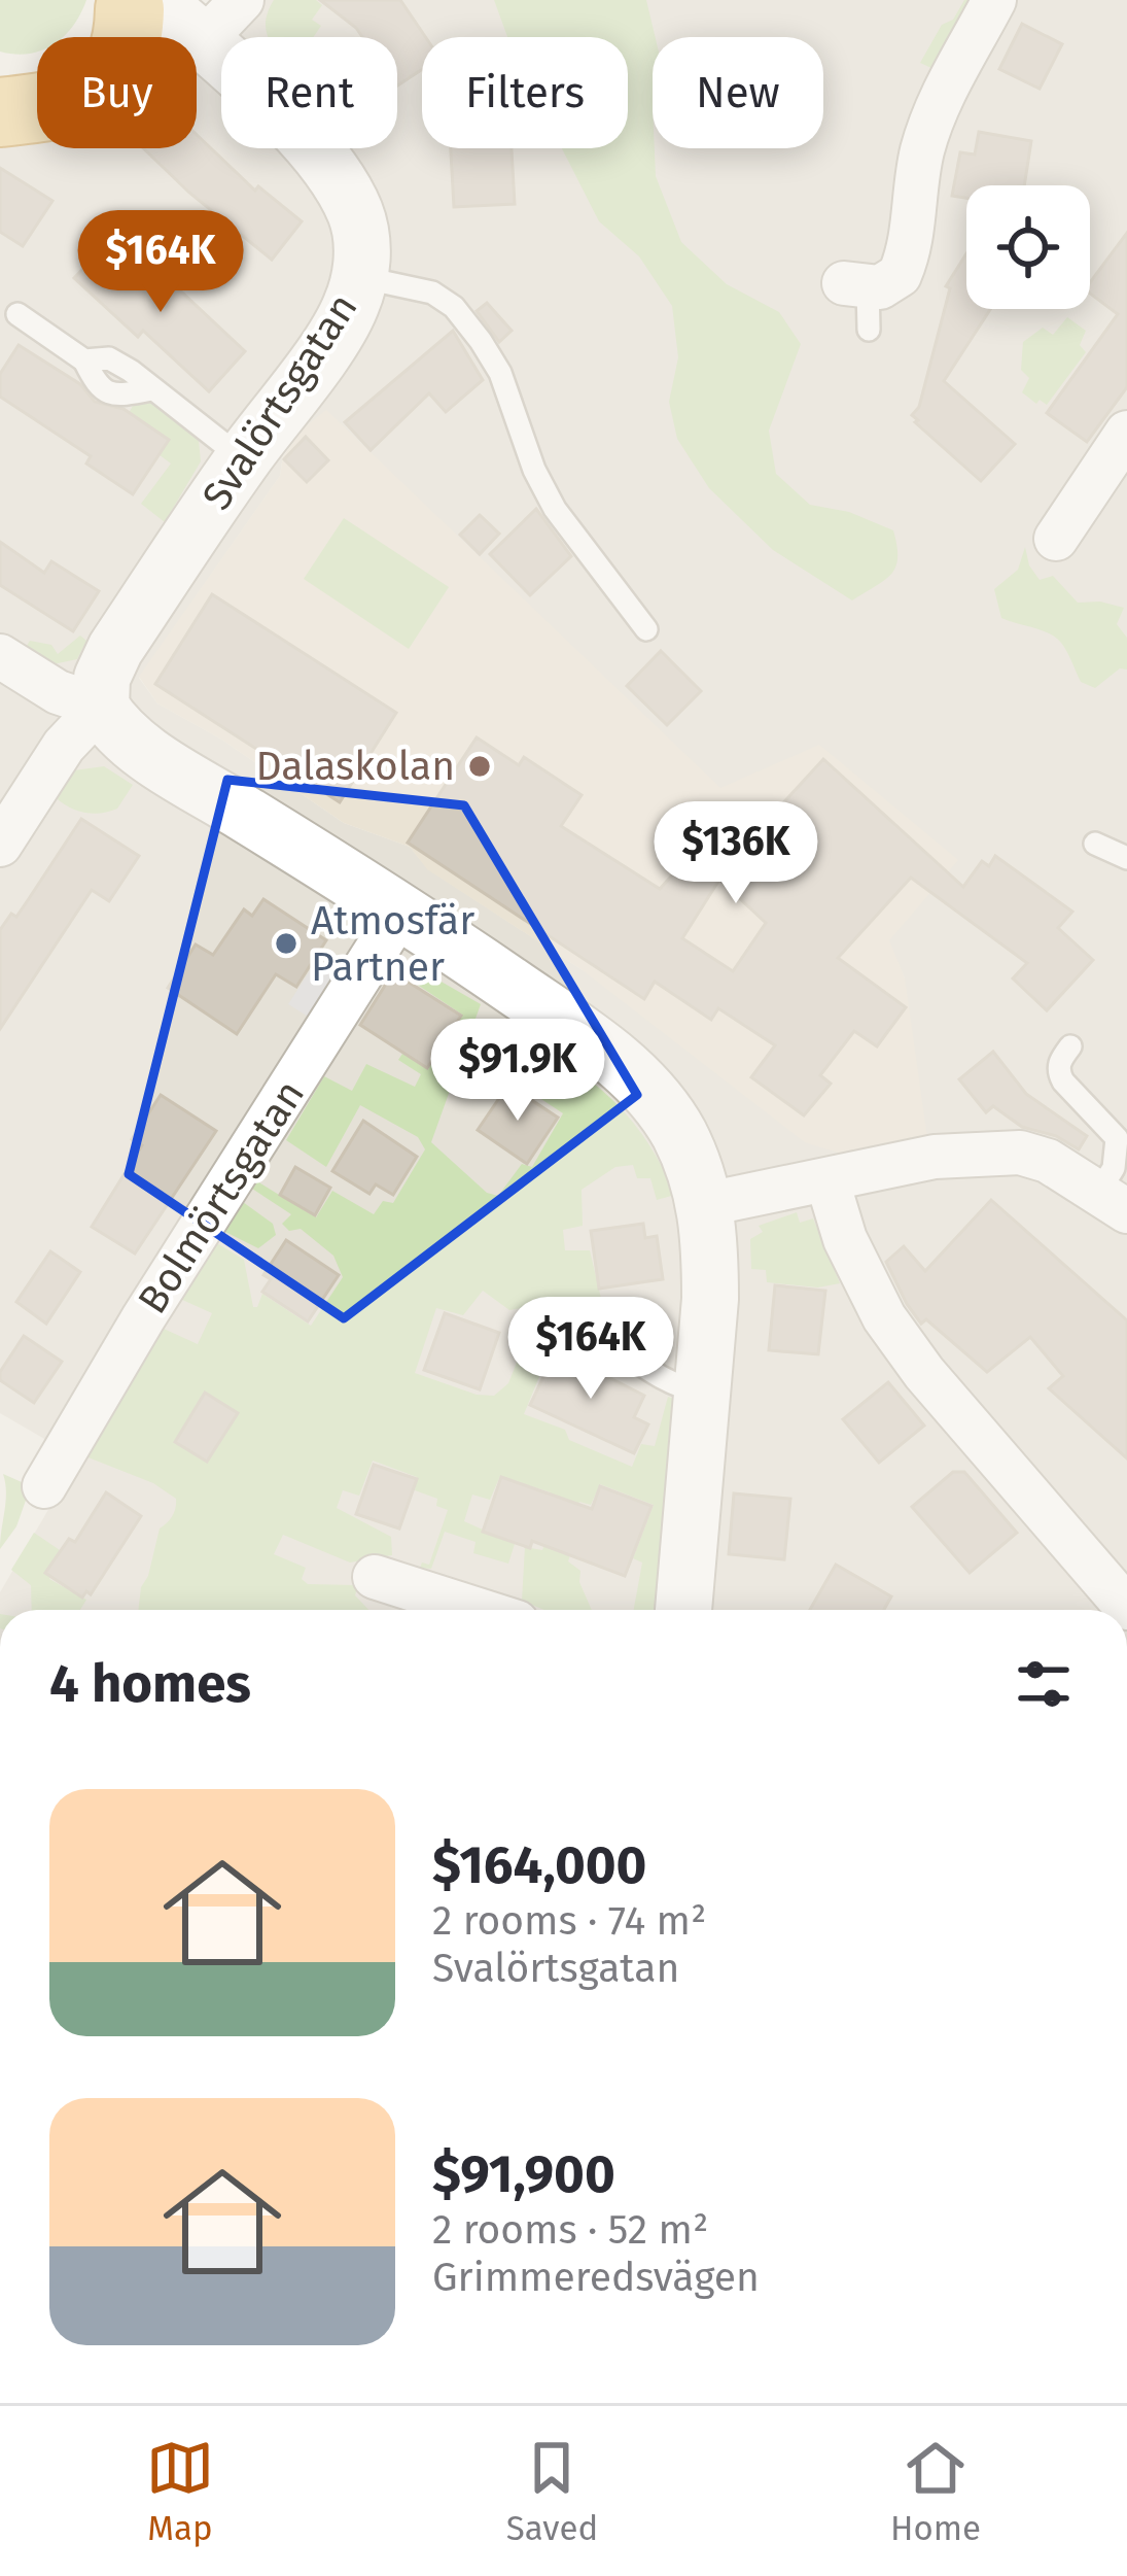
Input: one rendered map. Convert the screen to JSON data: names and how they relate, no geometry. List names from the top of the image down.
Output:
{
  "streets": {
    "street": ["Svalörtsgatan", "Bolmörtsgatan"]
  },
  "places": ["Dalaskolan", "Atmosfär Partner"],
  "page": {
    "chip": [
      "Buy",
      "Rent",
      "Filters",
      "New"
    ],
    "price": [
      "$164K",
      "$136K",
      "$91.9K",
      "$164K"
    ],
    "heading": "4 homes",
    "list": [
      {
        "name": "$164,000",
        "note": "2 rooms · 74 m² · Svalörtsgatan"
      },
      {
        "name": "$91,900",
        "note": "2 rooms · 52 m² · Grimmeredsvägen"
      }
    ],
    "tabs": ["Map", "Saved", "Home"]
  }
}
